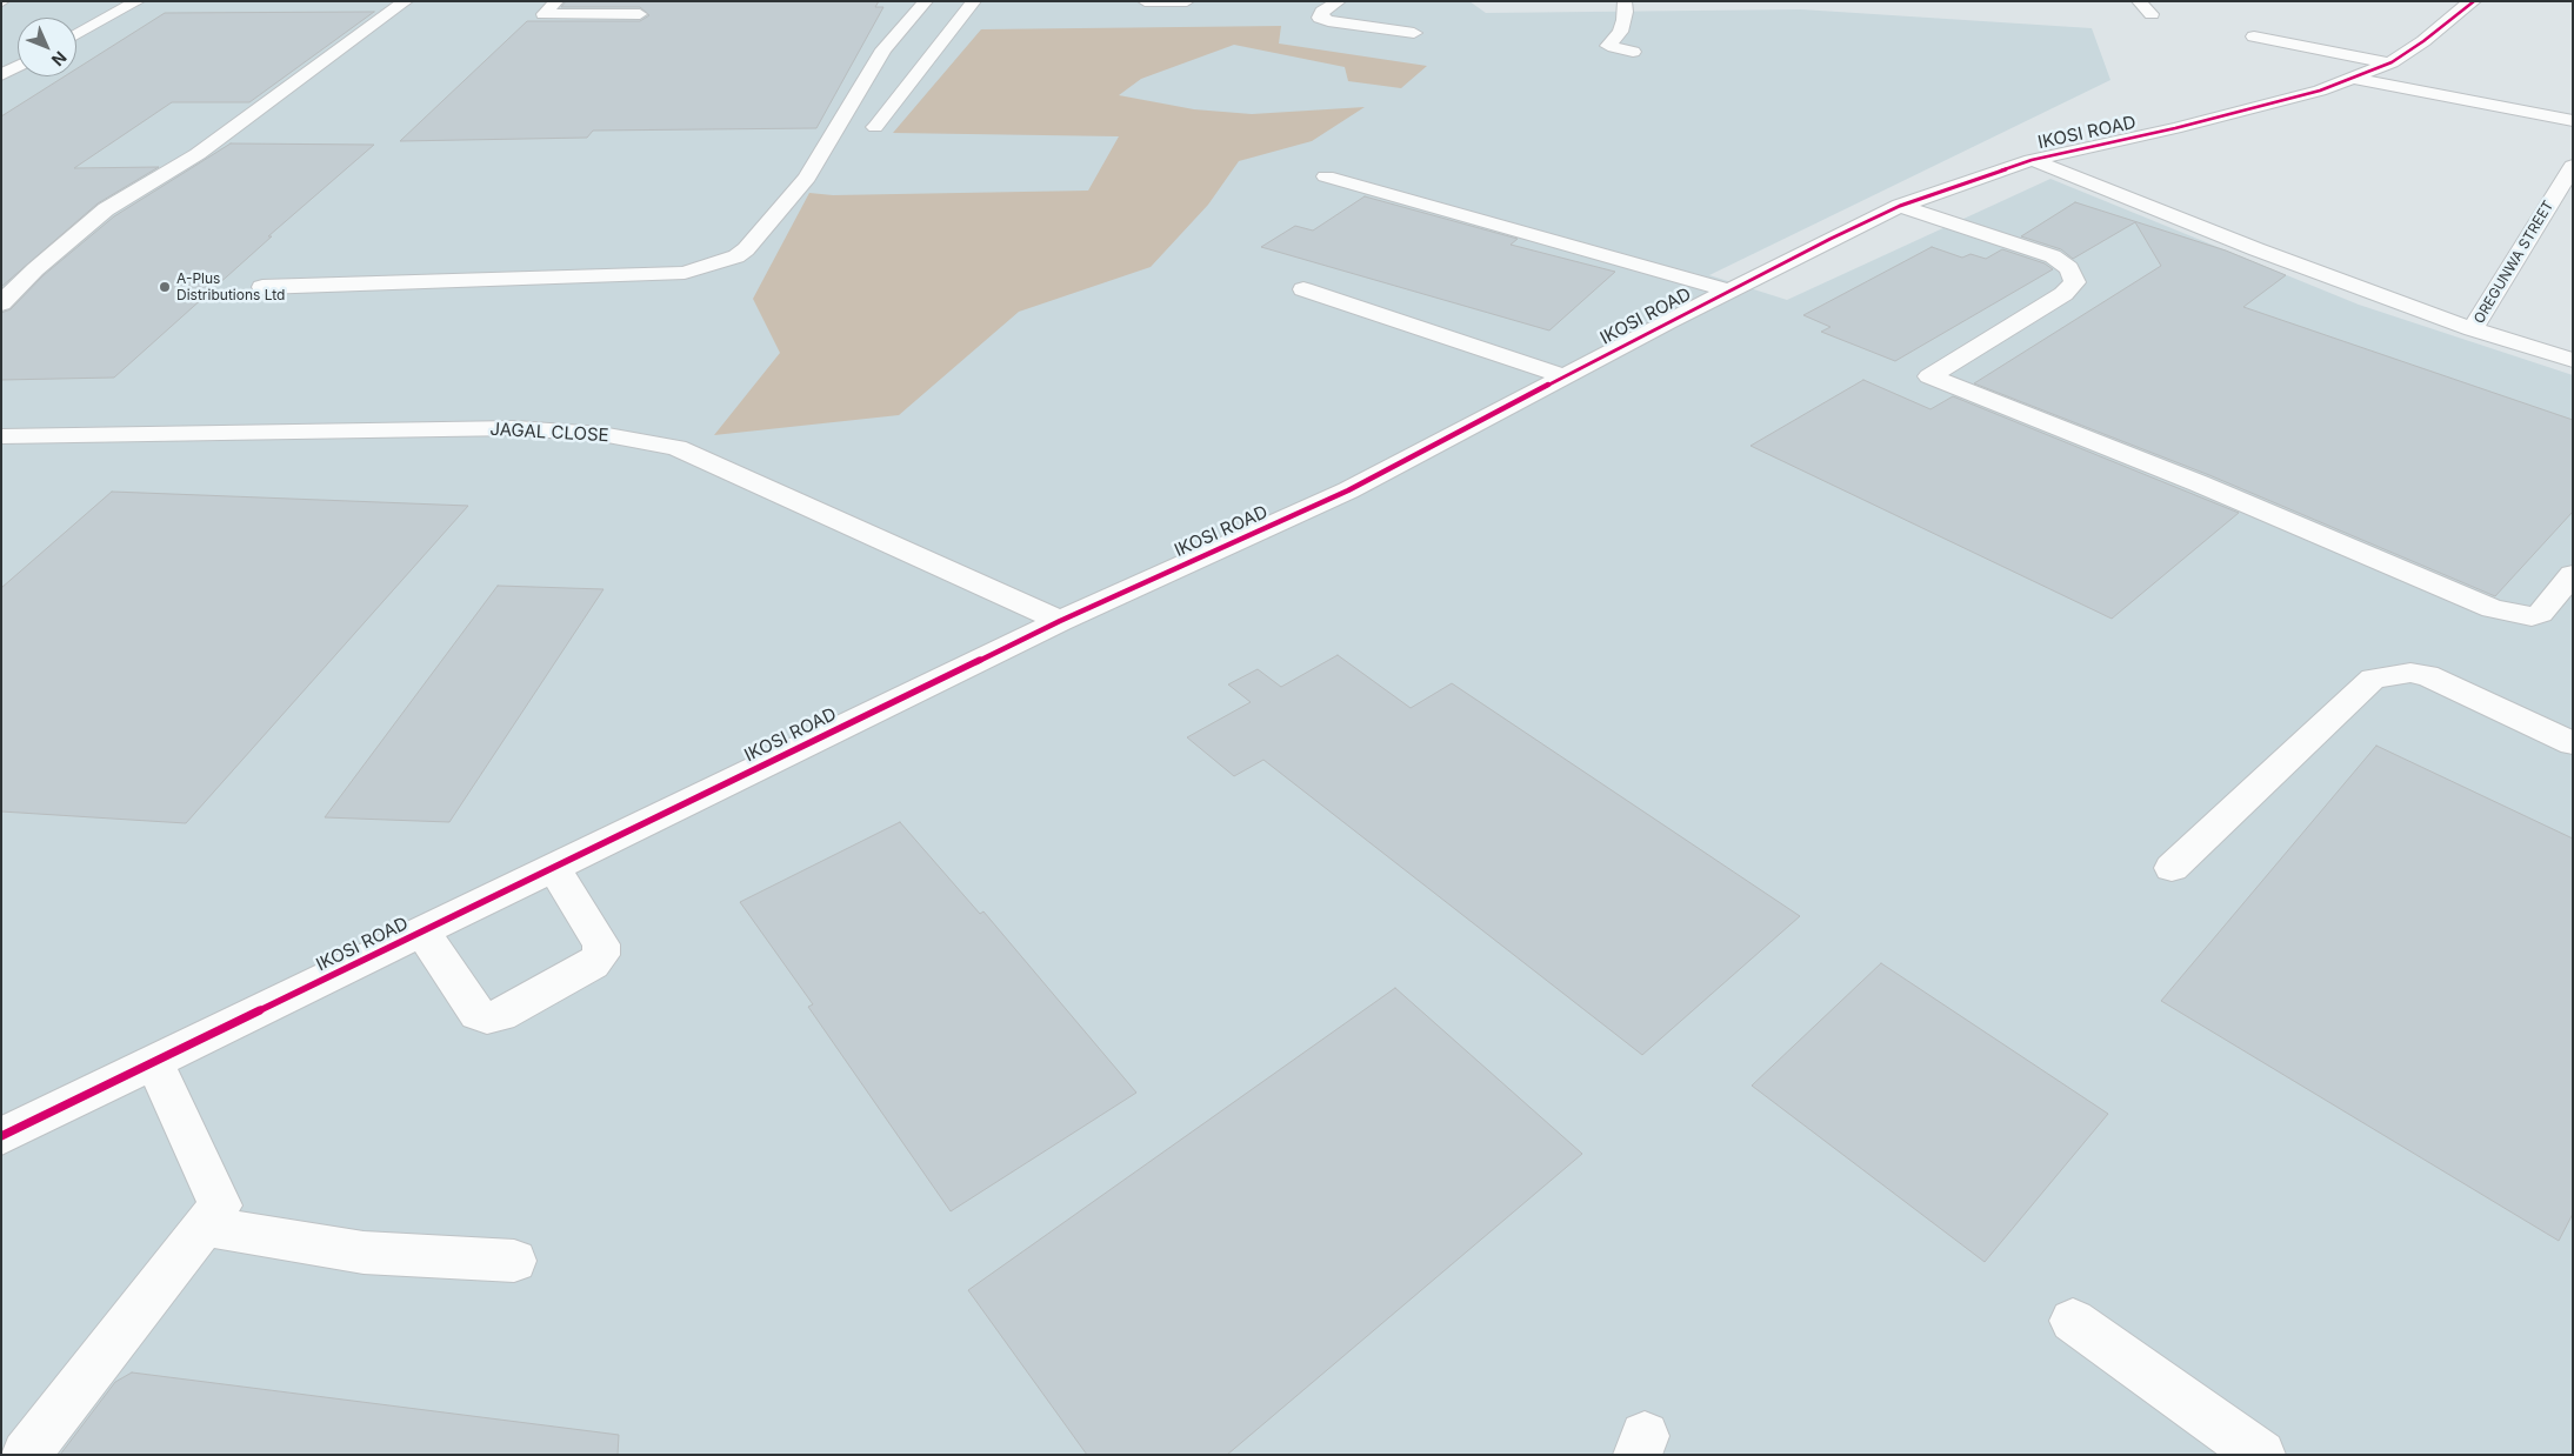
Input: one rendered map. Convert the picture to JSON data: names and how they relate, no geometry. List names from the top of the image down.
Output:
{
  "streets": {
    "street": ["IKOSI ROAD", "OREGUNWA STREET", "JAGAL CLOSE"]
  },
  "crossings": [
    ["IKOSI ROAD", "JAGAL CLOSE"]
  ],
  "places": ["A-Plus Distributions Ltd"],
  "north": "bottom right"
}
